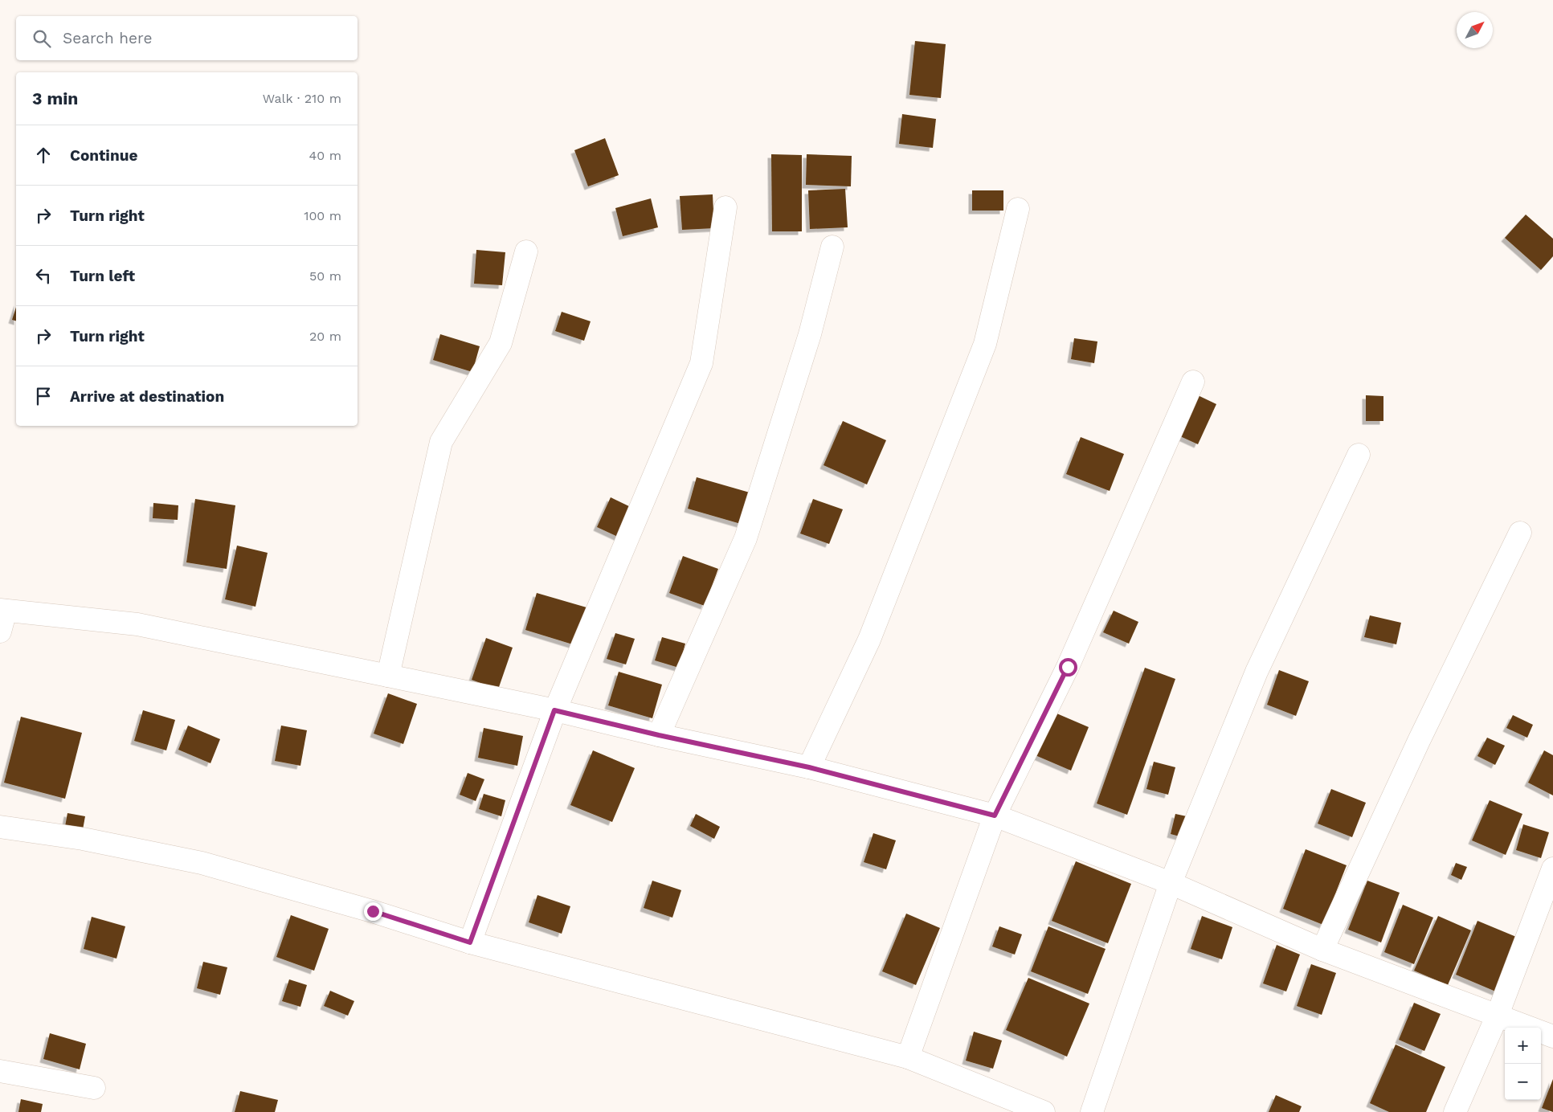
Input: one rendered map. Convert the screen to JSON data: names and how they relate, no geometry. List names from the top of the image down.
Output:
{
  "north": "top right",
  "page": {
    "search": "Search here",
    "heading": ["3 min", "Walk · 210 m"],
    "list": [
      ["Continue", "40 m"],
      ["Turn right", "100 m"],
      ["Turn left", "50 m"],
      ["Turn right", "20 m"],
      "Arrive at destination"
    ],
    "map_buttons": ["+", "−"]
  }
}
